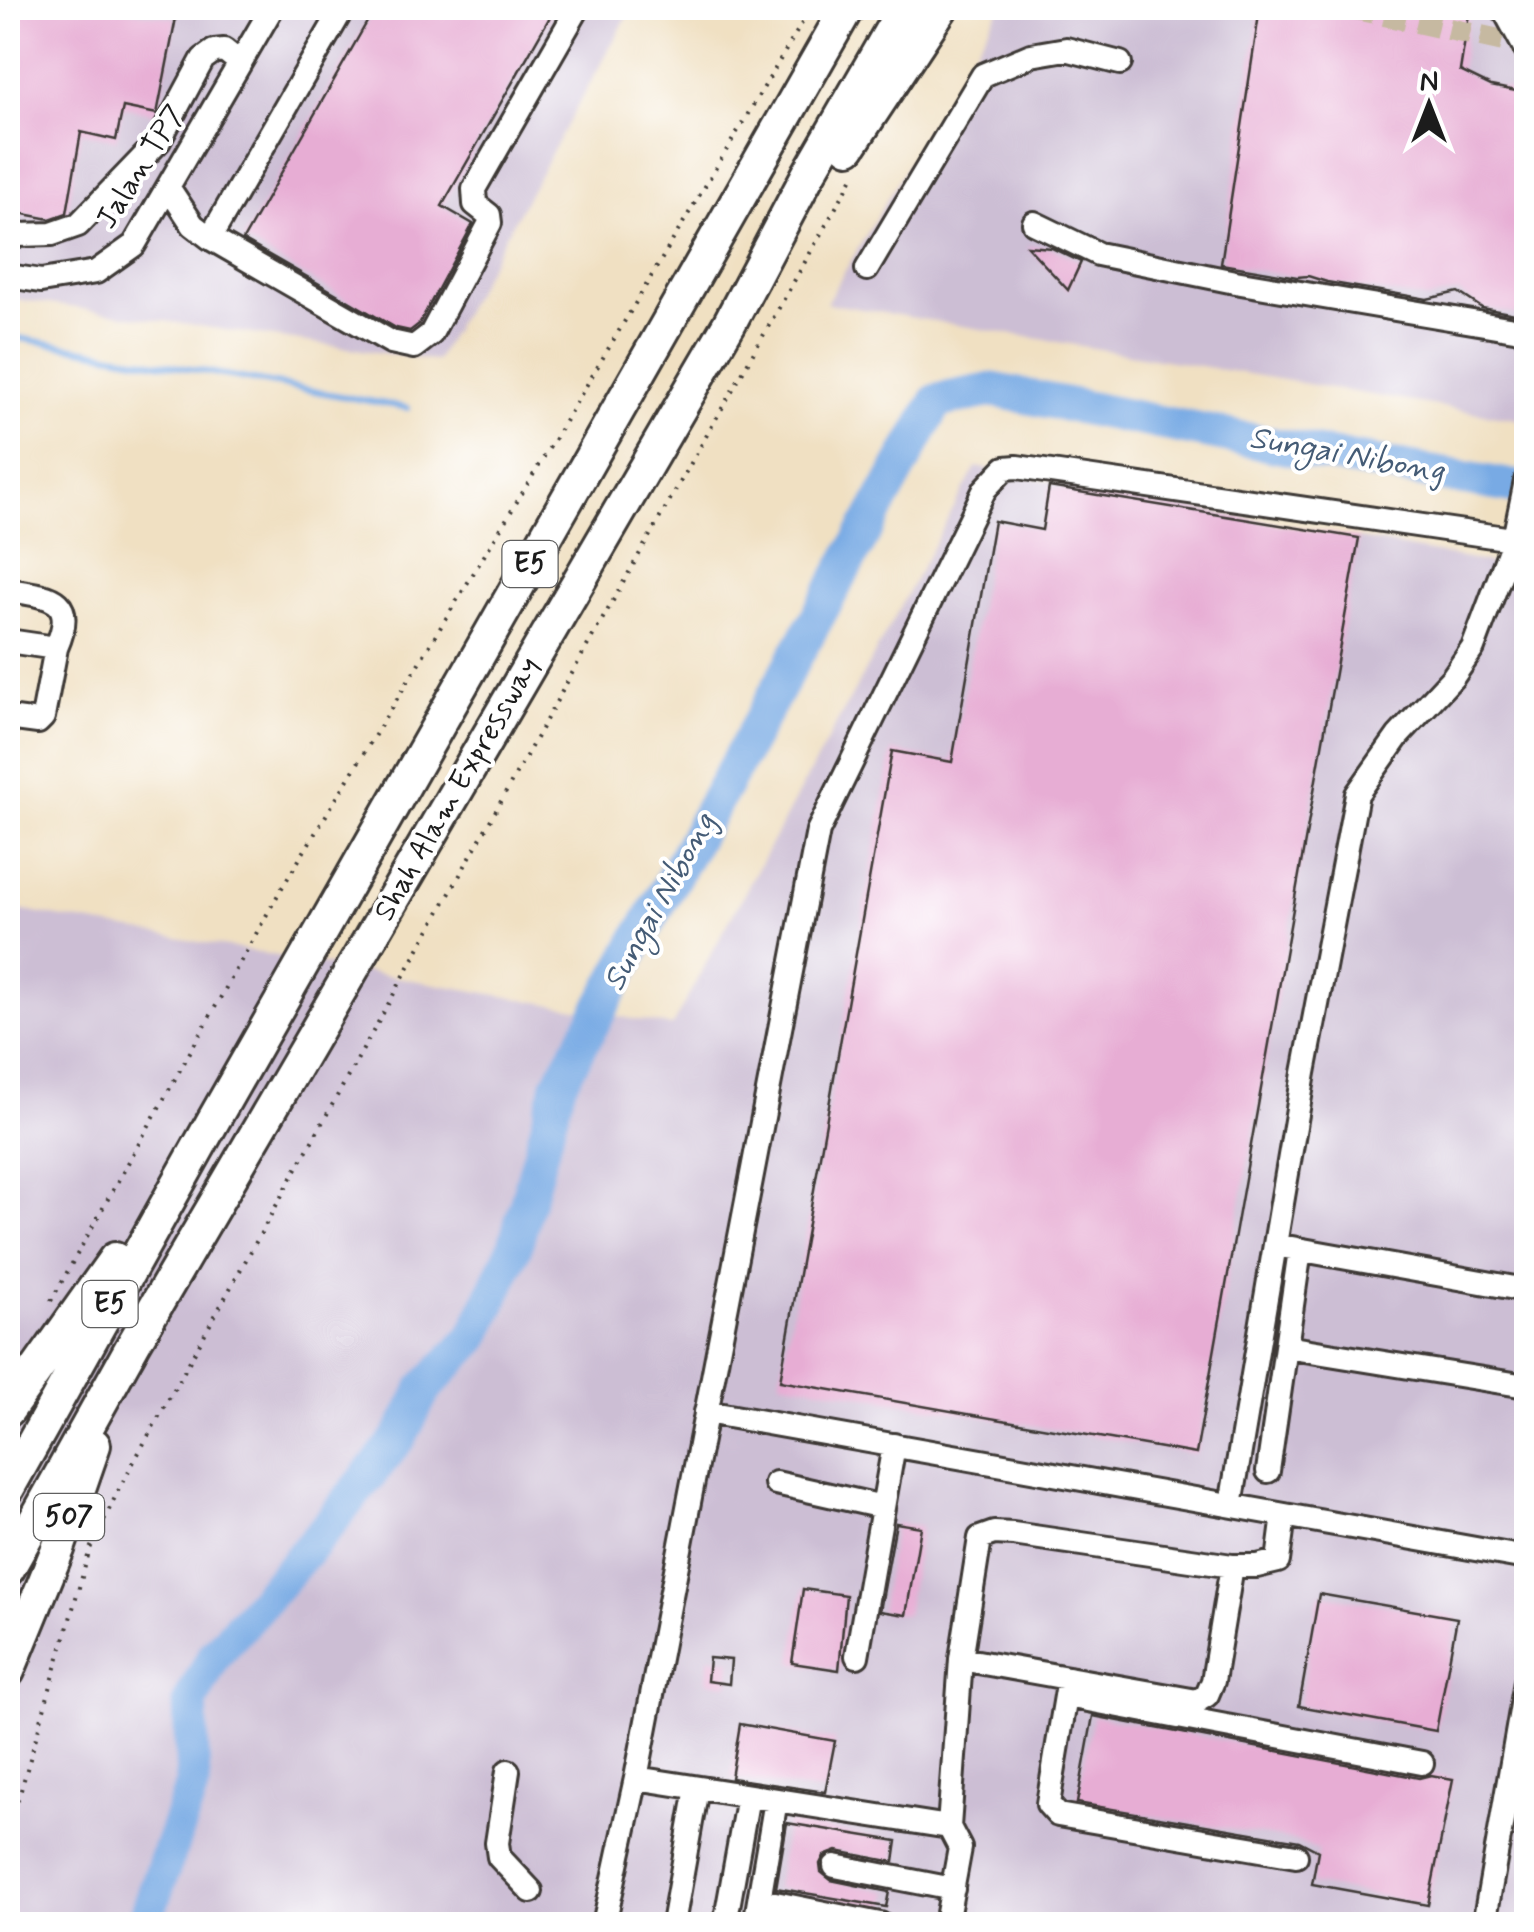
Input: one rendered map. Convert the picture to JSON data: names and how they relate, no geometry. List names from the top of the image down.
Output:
{
  "streets": {
    "highway": ["E5", "Shah Alam Expressway", "507"],
    "street": ["Jalan TP7"]
  },
  "crossings": [
    ["Shah Alam Expressway", "507"]
  ],
  "water": ["Sungai Nibong"],
  "north": "top"
}
